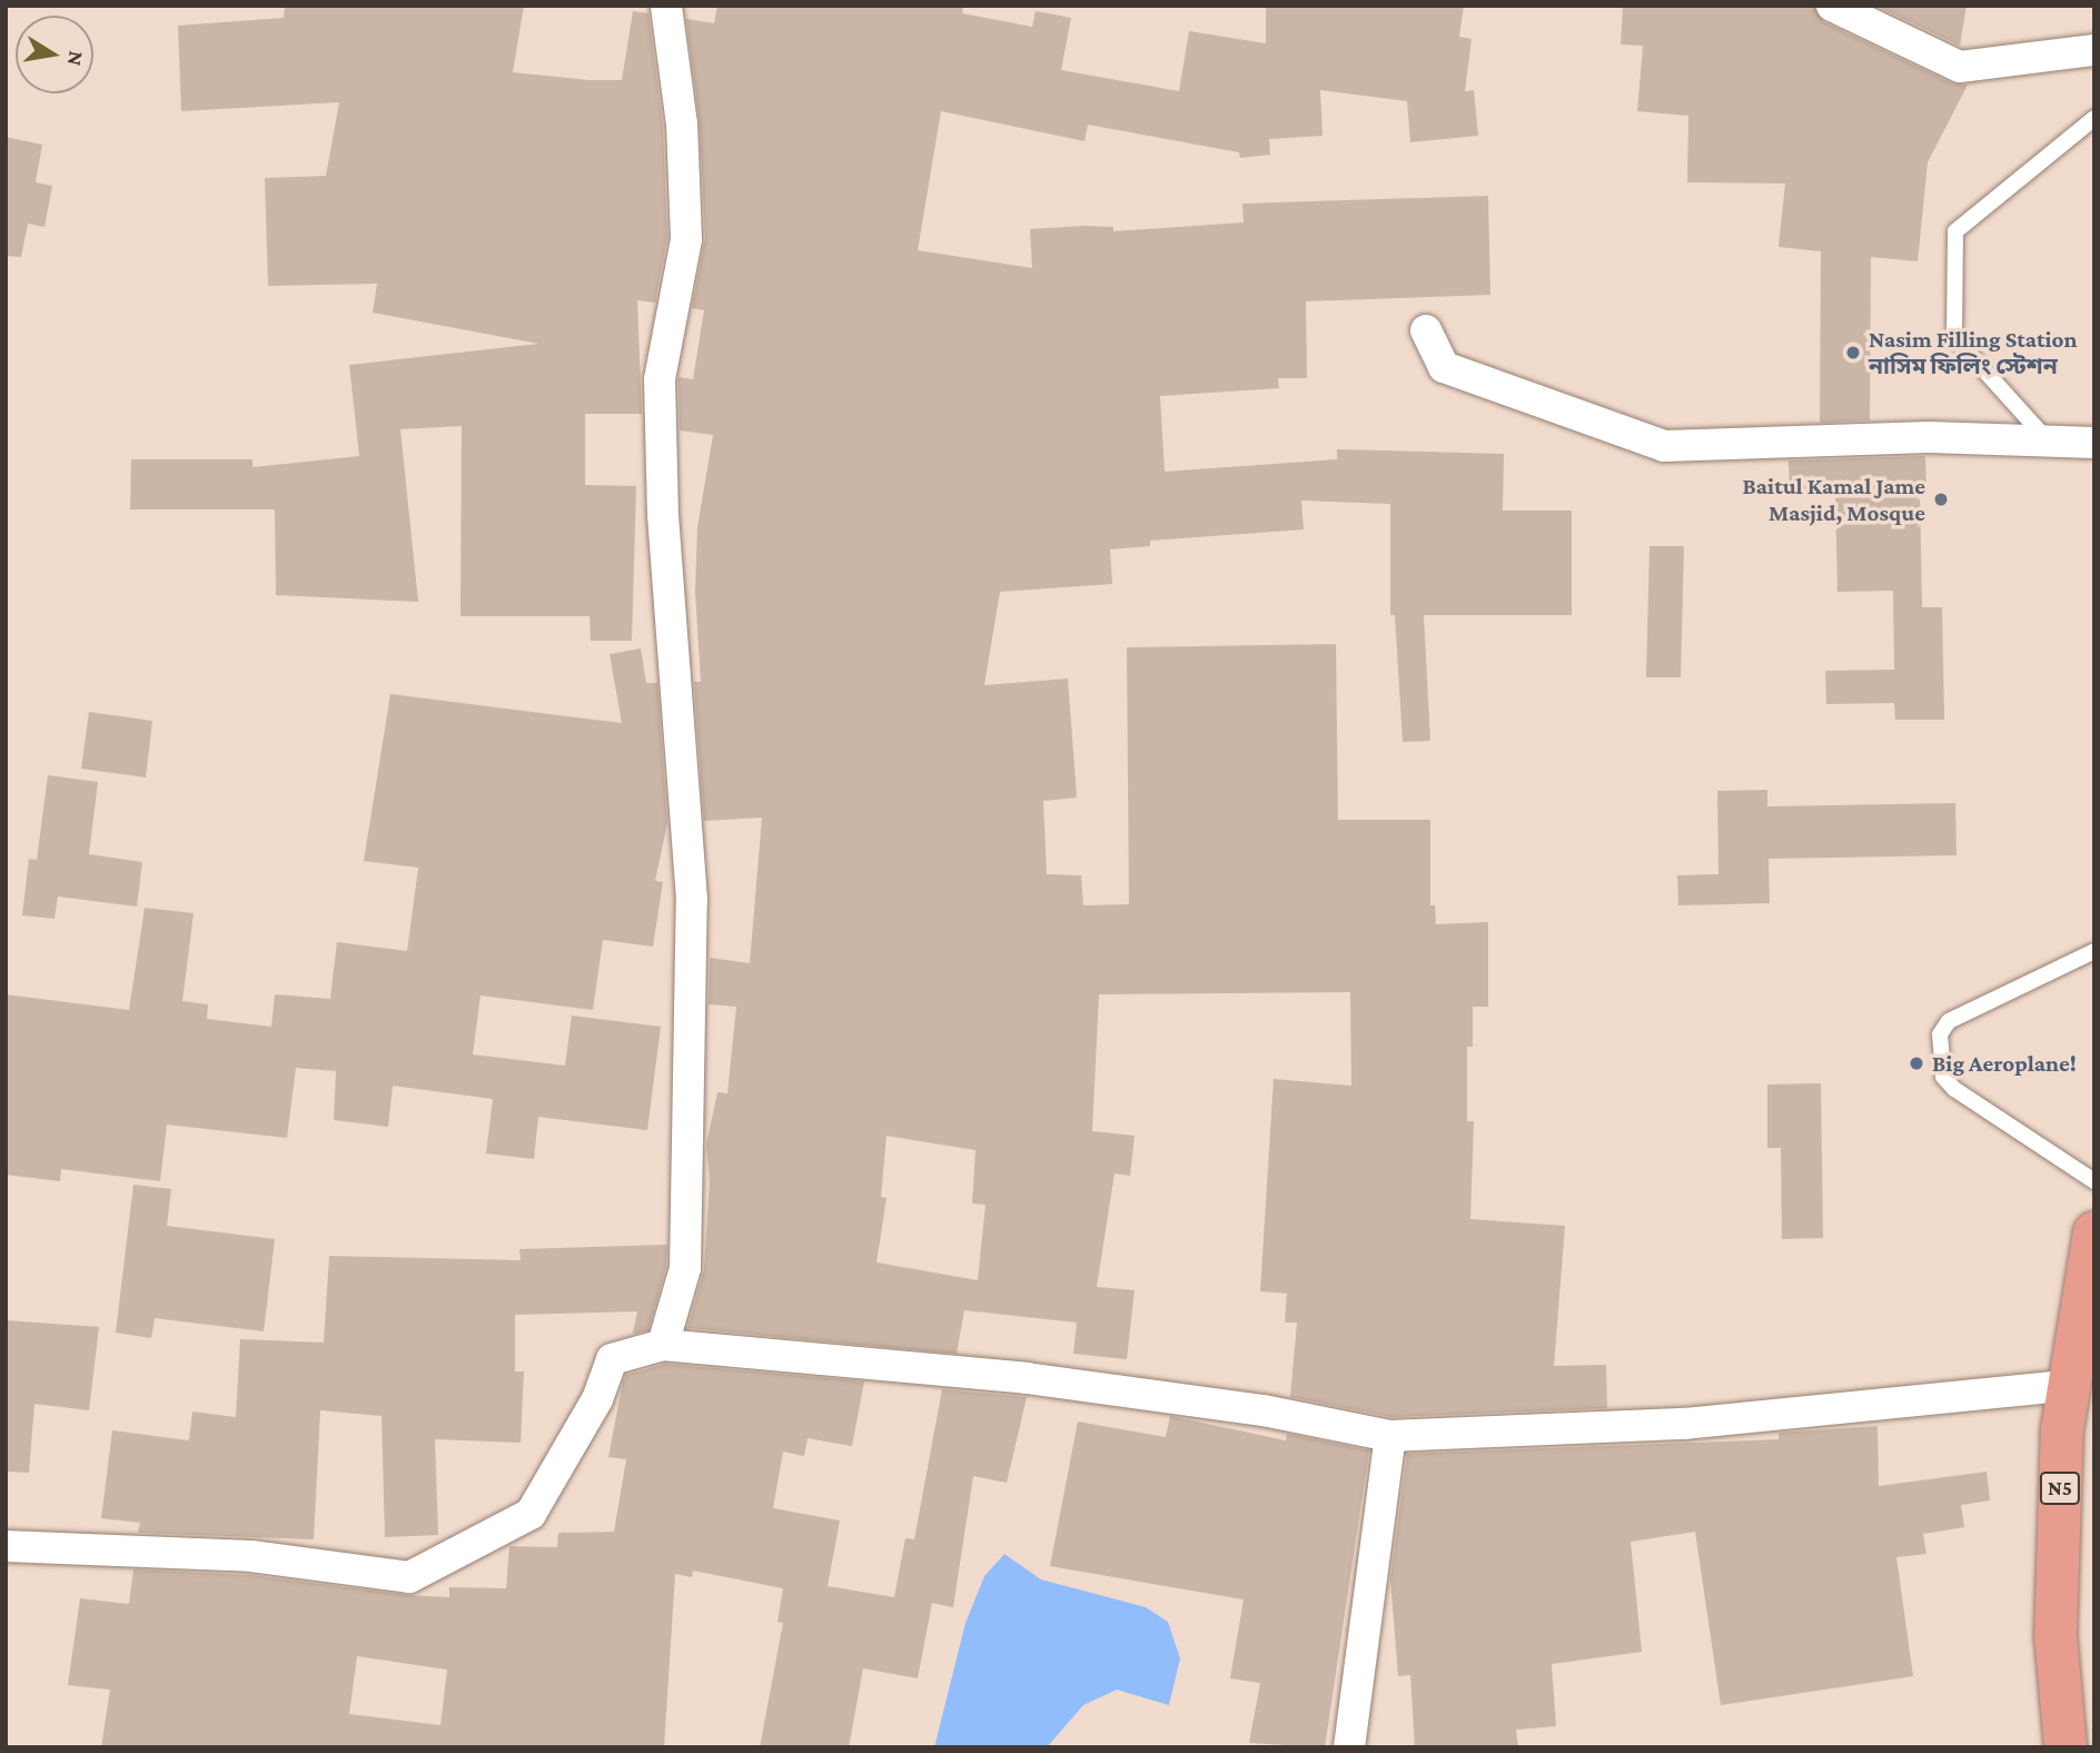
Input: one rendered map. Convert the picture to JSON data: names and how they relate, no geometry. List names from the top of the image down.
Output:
{
  "streets": {
    "highway": ["N5"]
  },
  "places": ["Nasim Filling Station নাসিম ফিলিং স্টেশন", "Baitul Kamal Jame Masjid, Mosque", "Big Aeroplane!"],
  "north": "right"
}
